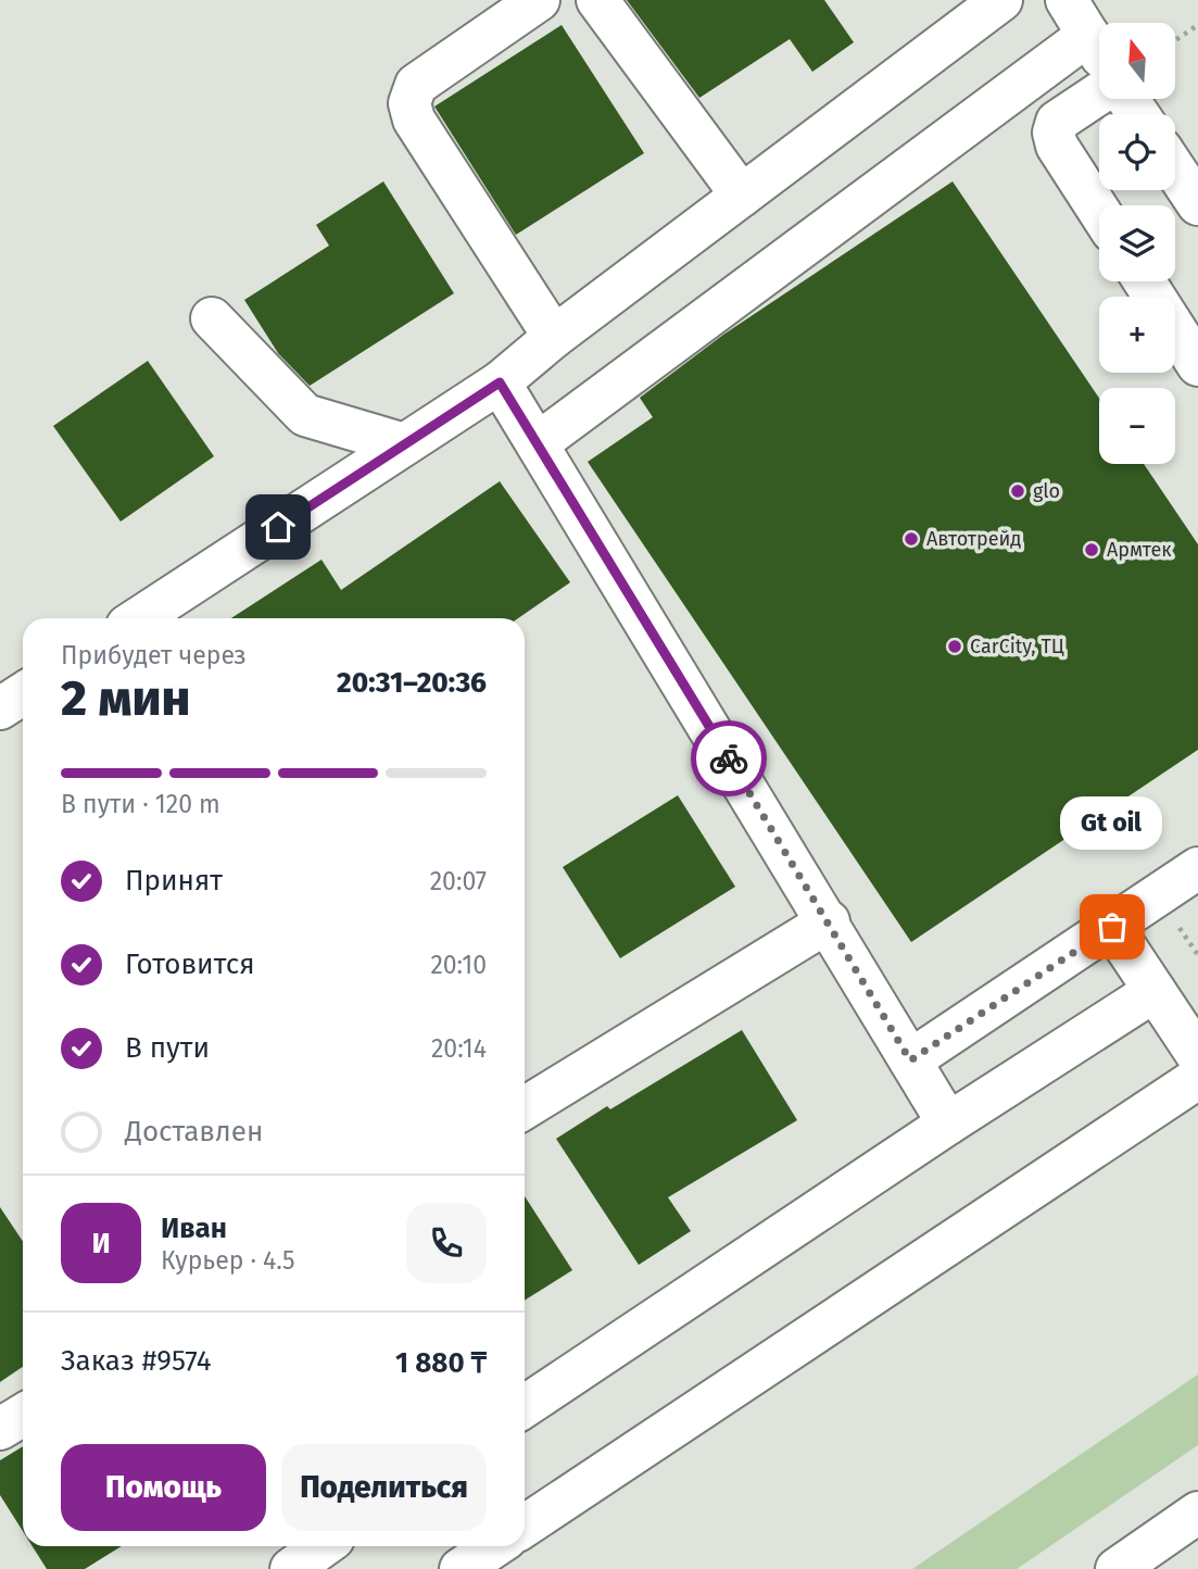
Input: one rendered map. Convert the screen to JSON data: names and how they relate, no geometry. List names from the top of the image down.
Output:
{
  "places": [
    "glo",
    "Автотрейд",
    "Армтек",
    "CarCity, ТЦ",
    "Gt oil"
  ],
  "north": "top",
  "page": {
    "map_buttons": ["+", "−"],
    "heading": ["2 мин", "Прибудет через", "20:31–20:36"],
    "panel": [
      "Иван",
      "Курьер · 4.5",
      "Заказ #9574",
      "1 880 ₸"
    ],
    "bar": "В пути · 120 m",
    "bubble": "Gt oil",
    "list": [
      ["Принят", "20:07"],
      ["Готовится", "20:10"],
      ["В пути", "20:14"],
      "Доставлен"
    ],
    "round": "И",
    "buttons": ["Помощь", "Поделиться"]
  }
}
